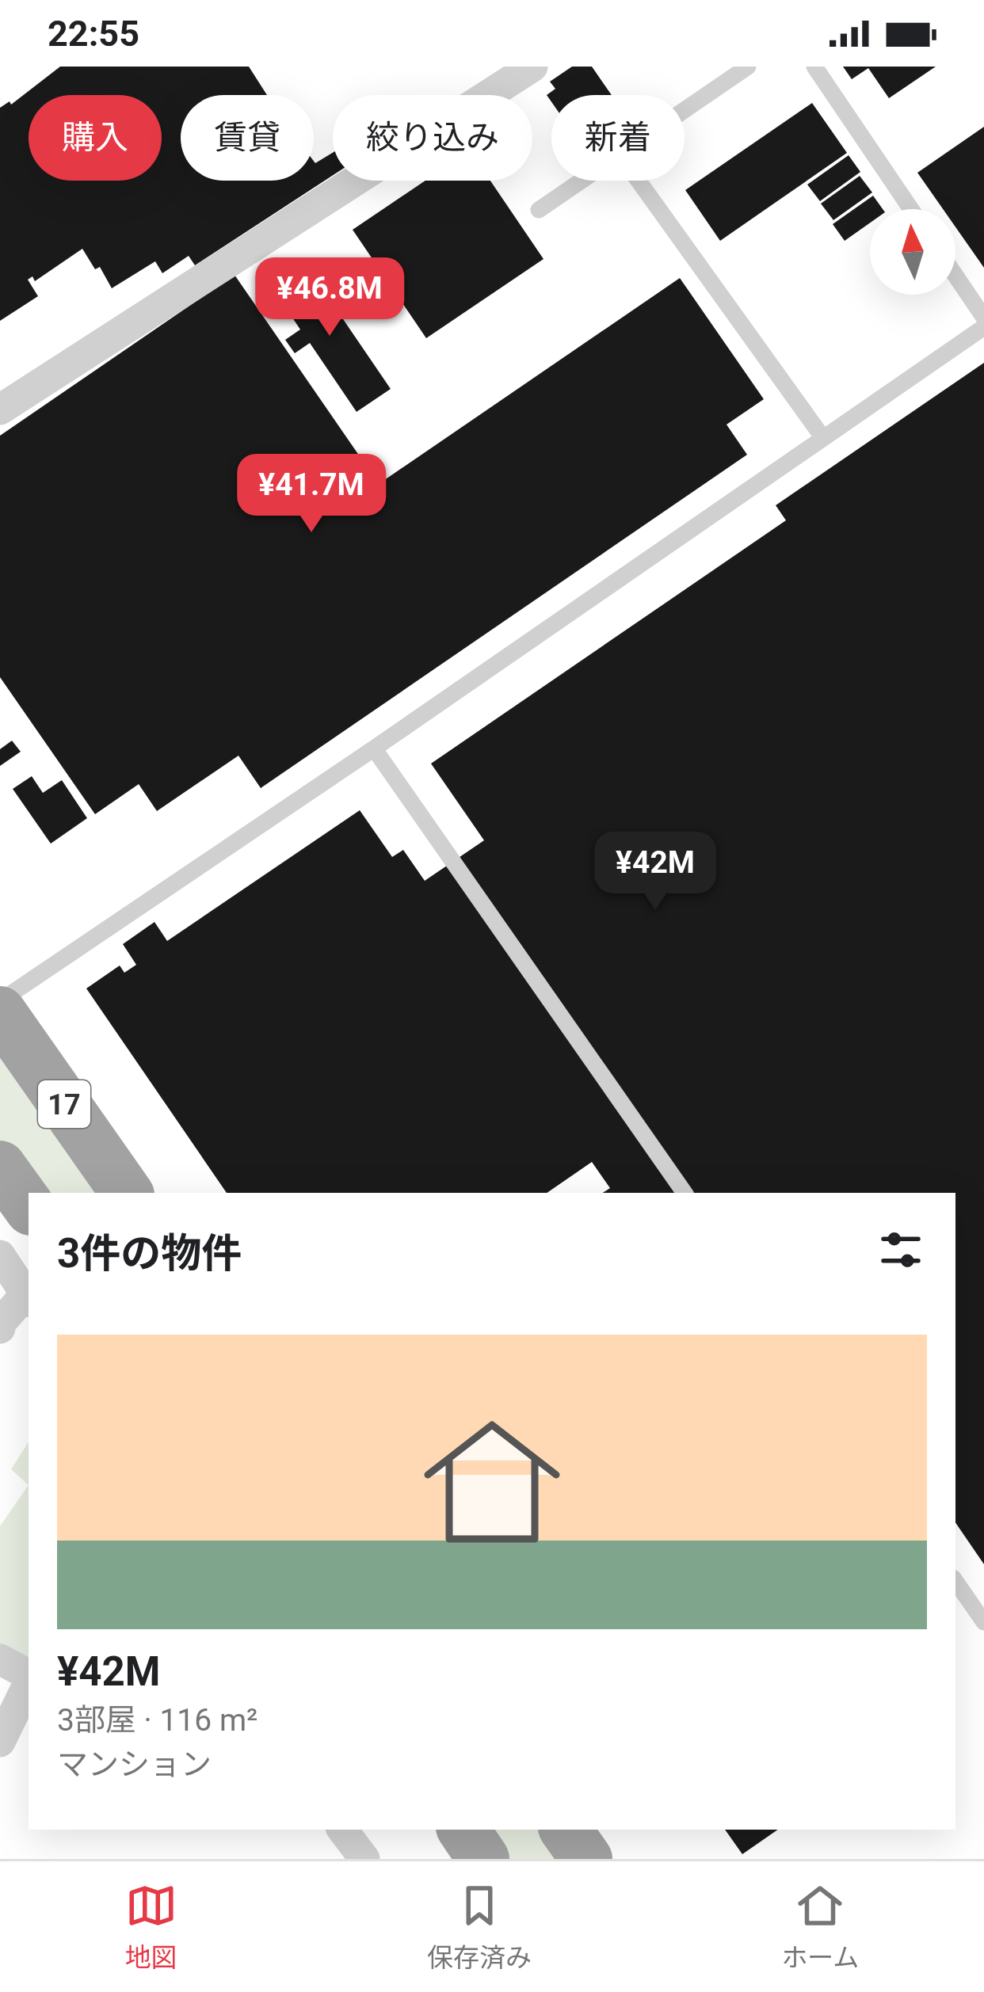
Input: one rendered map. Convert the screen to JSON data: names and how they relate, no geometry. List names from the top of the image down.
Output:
{
  "streets": {
    "highway": ["17"]
  },
  "north": "top",
  "page": {
    "status": "22:55",
    "chip": [
      "購入",
      "賃貸",
      "絞り込み",
      "新着"
    ],
    "price": ["¥46.8M", "¥41.7M", "¥42M"],
    "heading": "3件の物件",
    "list": [
      {
        "name": "¥42M",
        "note": "3部屋 · 116 m² · マンション"
      }
    ],
    "tabs": ["地図", "保存済み", "ホーム"]
  }
}
